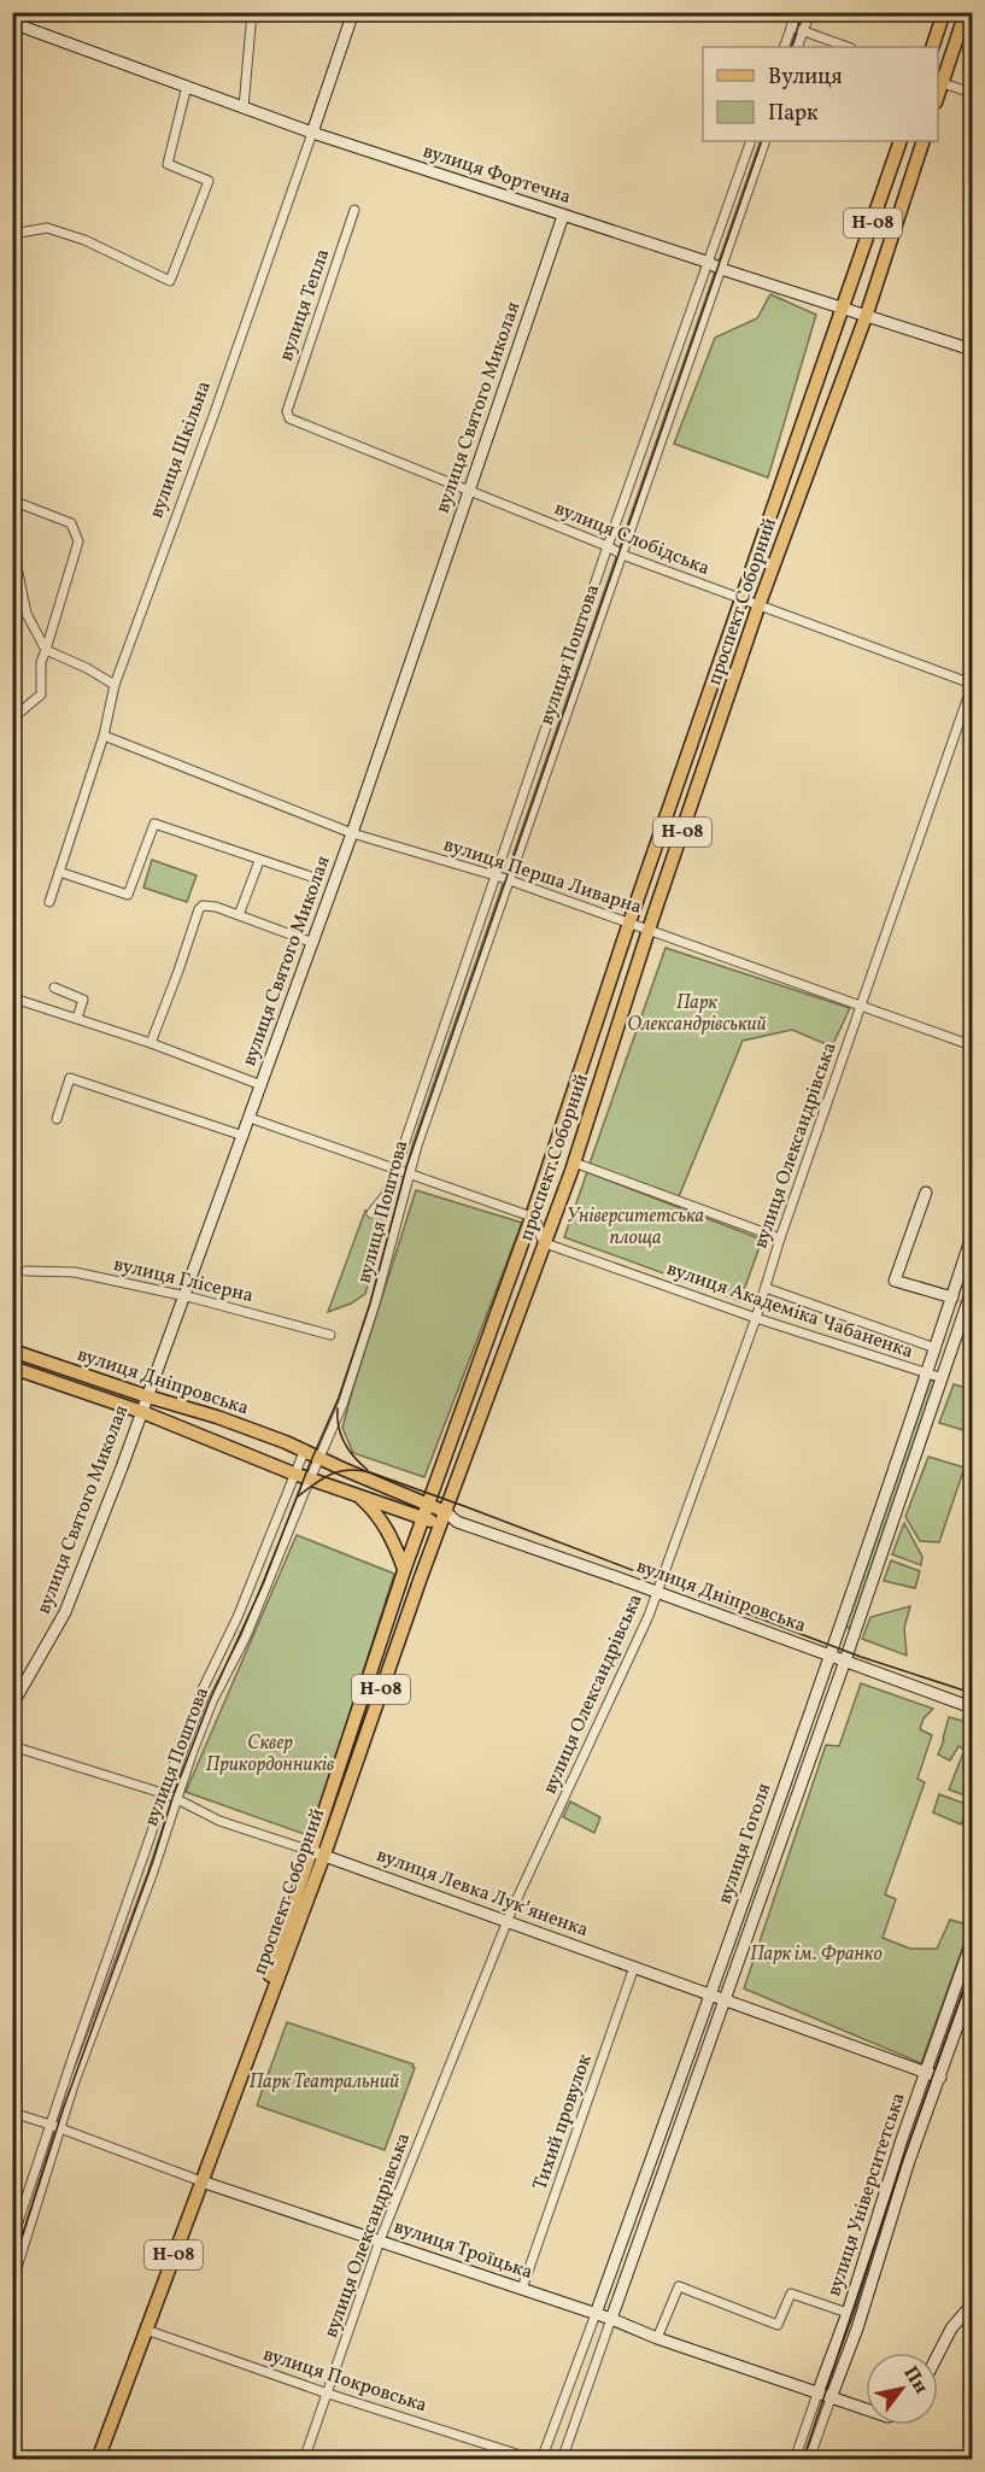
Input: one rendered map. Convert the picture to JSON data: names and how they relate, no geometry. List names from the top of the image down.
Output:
{
  "streets": {
    "main road": ["Н-08", "проспект Соборний", "вулиця Дніпровська"],
    "street": [
      "вулиця Фортечна",
      "вулиця Тепла",
      "вулиця Святого Миколая",
      "вулиця Шкільна",
      "вулиця Слобідська",
      "вулиця Поштова",
      "вулиця Перша Ливарна",
      "вулиця Олександрівська",
      "вулиця Глісерна",
      "вулиця Академіка Чабаненка",
      "вулиця Гоголя",
      "вулиця Левка Лукʼяненка",
      "Тихий провулок",
      "вулиця Університетська",
      "вулиця Троїцька",
      "вулиця Покровська"
    ]
  },
  "crossings": [
    ["вулиця Фортечна", "вулиця Святого Миколая"],
    ["вулиця Фортечна", "вулиця Шкільна"],
    ["вулиця Фортечна", "проспект Соборний"],
    ["вулиця Фортечна", "вулиця Поштова"],
    ["вулиця Тепла", "вулиця Слобідська"],
    ["вулиця Святого Миколая", "вулиця Слобідська"],
    ["вулиця Святого Миколая", "вулиця Перша Ливарна"],
    ["вулиця Святого Миколая", "вулиця Глісерна"],
    ["вулиця Святого Миколая", "вулиця Дніпровська"],
    ["вулиця Шкільна", "вулиця Перша Ливарна"],
    ["вулиця Слобідська", "проспект Соборний"],
    ["вулиця Слобідська", "вулиця Поштова"],
    ["вулиця Слобідська", "вулиця Олександрівська"],
    ["проспект Соборний", "вулиця Перша Ливарна"],
    ["проспект Соборний", "вулиця Академіка Чабаненка"],
    ["проспект Соборний", "вулиця Дніпровська"],
    ["проспект Соборний", "вулиця Левка Лукʼяненка"],
    ["проспект Соборний", "вулиця Троїцька"],
    ["проспект Соборний", "вулиця Покровська"],
    ["вулиця Поштова", "вулиця Перша Ливарна"],
    ["вулиця Поштова", "вулиця Дніпровська"],
    ["вулиця Поштова", "вулиця Левка Лукʼяненка"],
    ["вулиця Поштова", "вулиця Троїцька"],
    ["вулиця Перша Ливарна", "вулиця Олександрівська"],
    ["вулиця Олександрівська", "вулиця Академіка Чабаненка"],
    ["вулиця Олександрівська", "вулиця Дніпровська"],
    ["вулиця Олександрівська", "вулиця Левка Лукʼяненка"],
    ["вулиця Олександрівська", "вулиця Троїцька"],
    ["вулиця Олександрівська", "вулиця Покровська"],
    ["вулиця Академіка Чабаненка", "вулиця Гоголя"],
    ["вулиця Дніпровська", "вулиця Гоголя"],
    ["вулиця Гоголя", "вулиця Левка Лукʼяненка"],
    ["вулиця Гоголя", "вулиця Троїцька"],
    ["вулиця Левка Лукʼяненка", "Тихий провулок"],
    ["вулиця Левка Лукʼяненка", "вулиця Університетська"],
    ["Тихий провулок", "вулиця Троїцька"],
    ["вулиця Університетська", "вулиця Троїцька"]
  ],
  "parks": [
    "Парк Олександрівський",
    "Університетська площа",
    "Сквер Прикордонників",
    "Парк ім. Франко",
    "Парк Театральний"
  ],
  "legend": ["Вулиця", "Парк"],
  "north": "top right"
}
